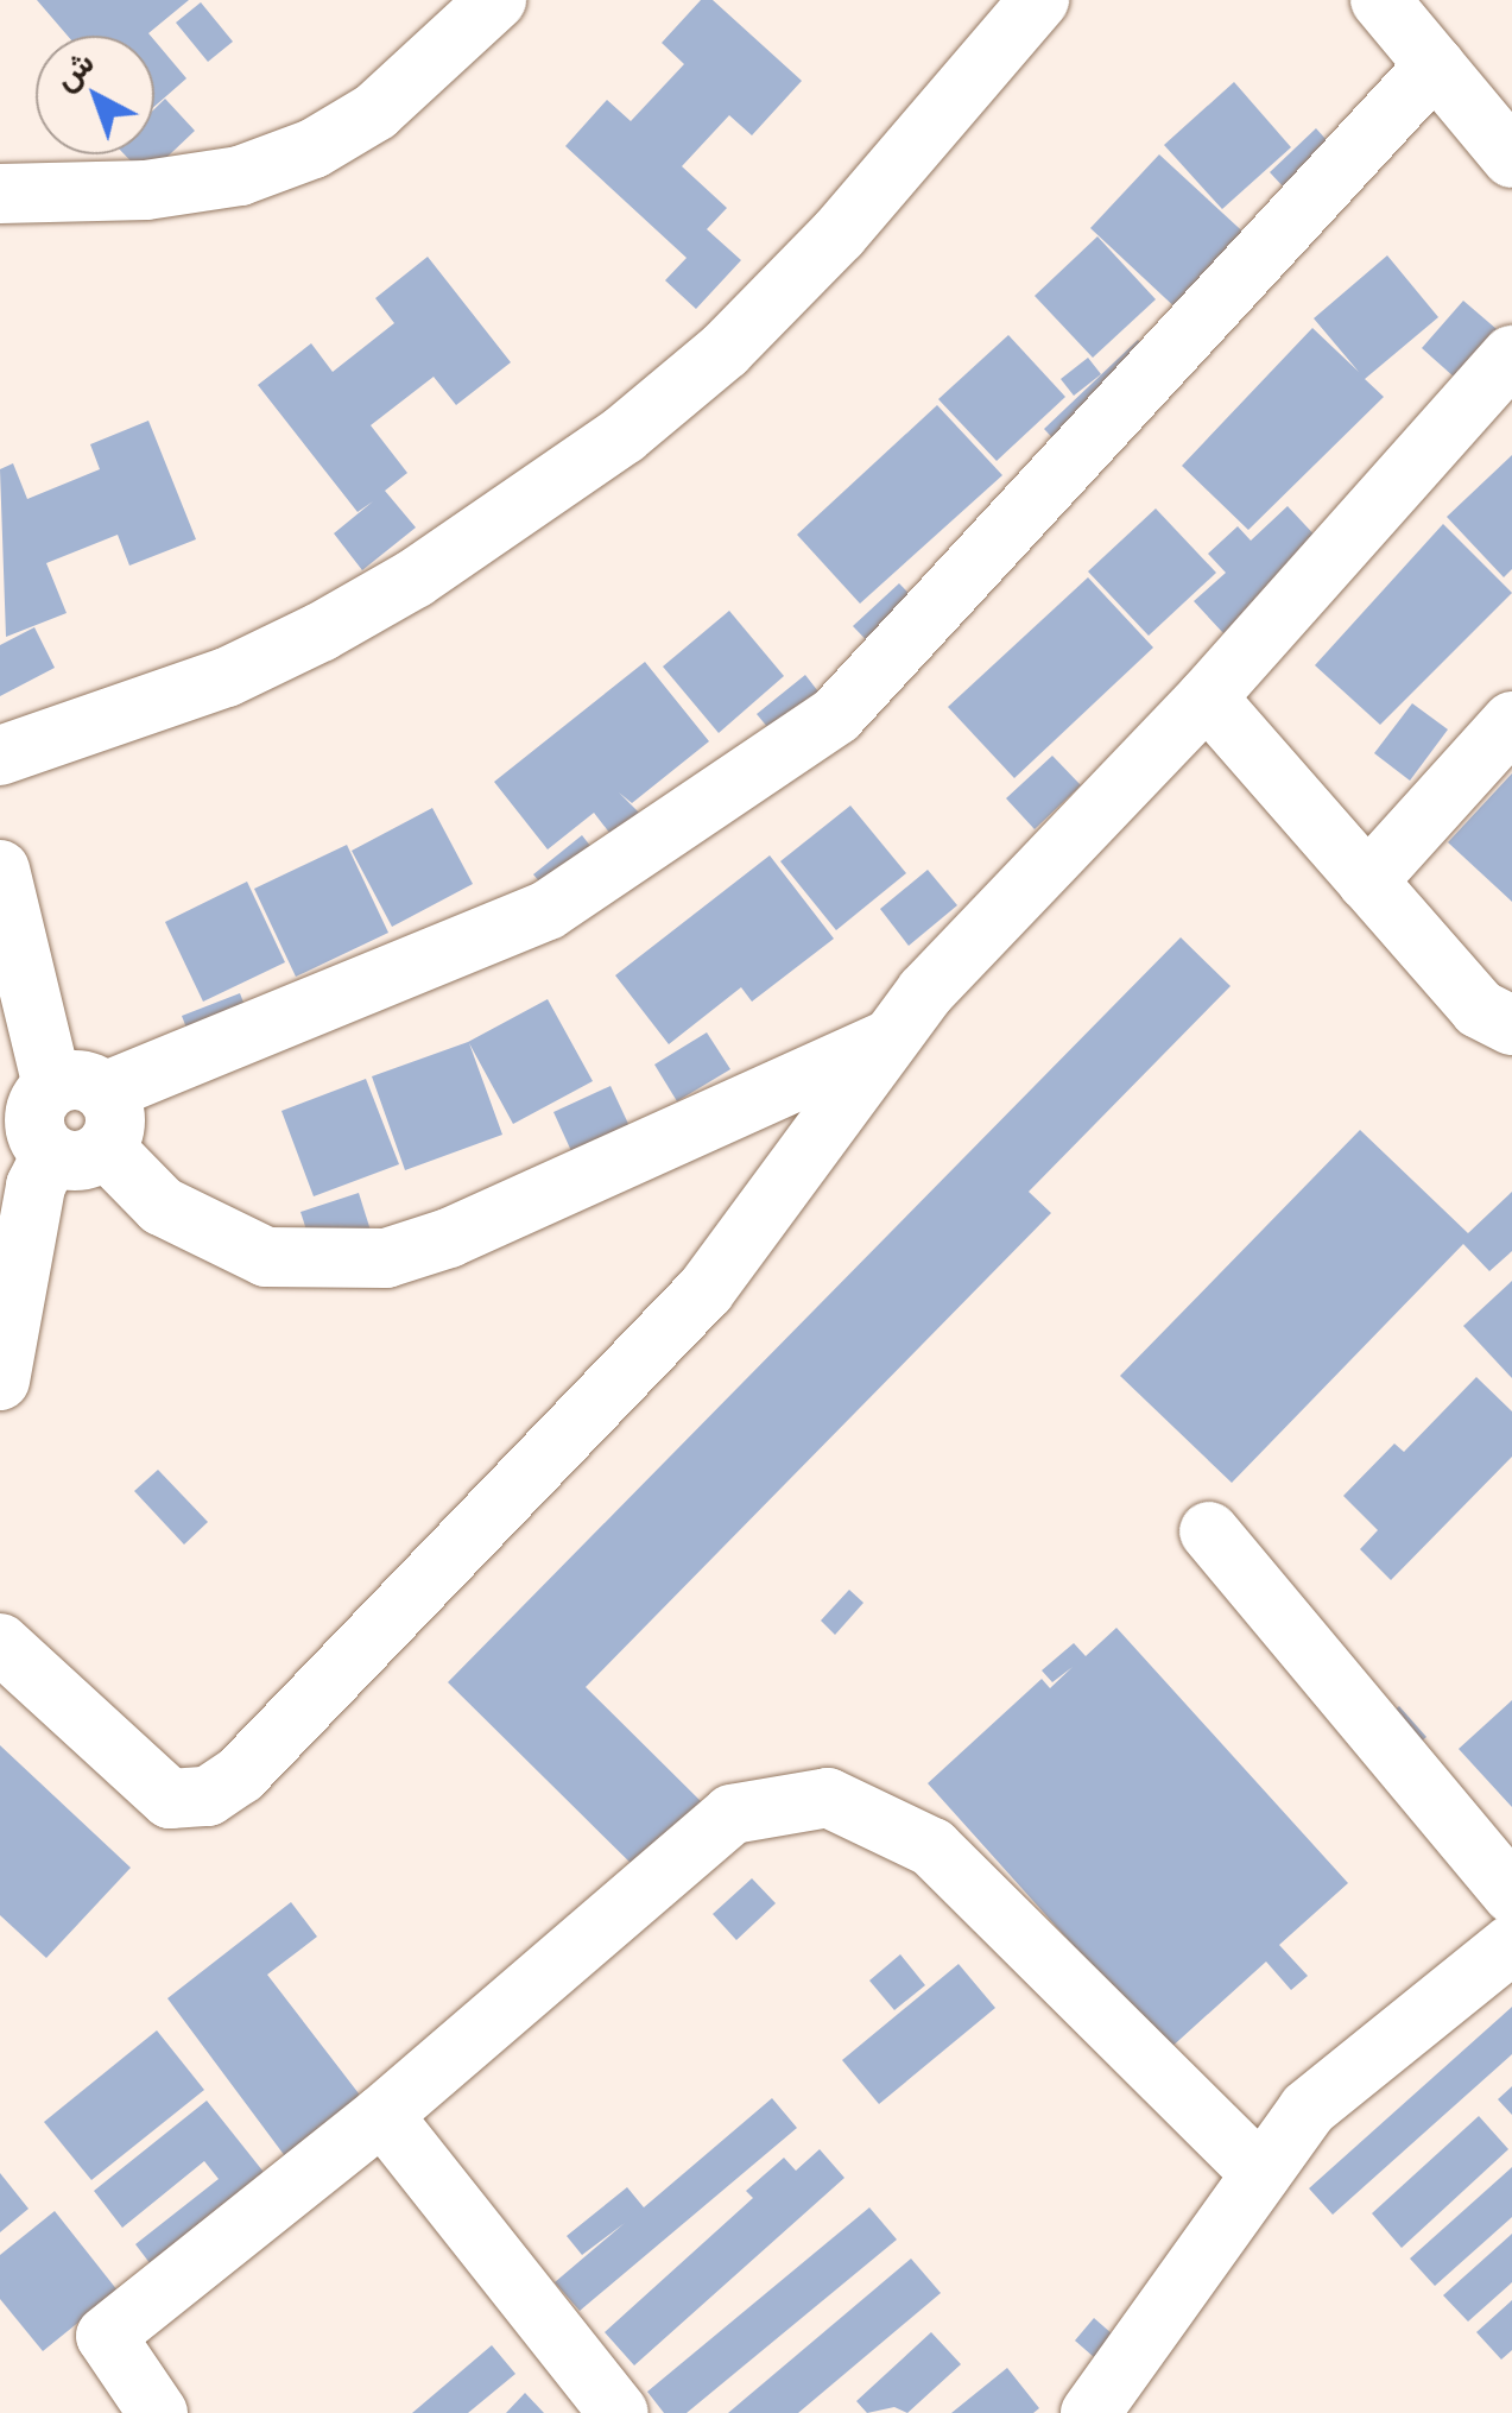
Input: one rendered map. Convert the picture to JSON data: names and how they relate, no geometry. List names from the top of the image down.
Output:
{
  "north": "top left"
}
